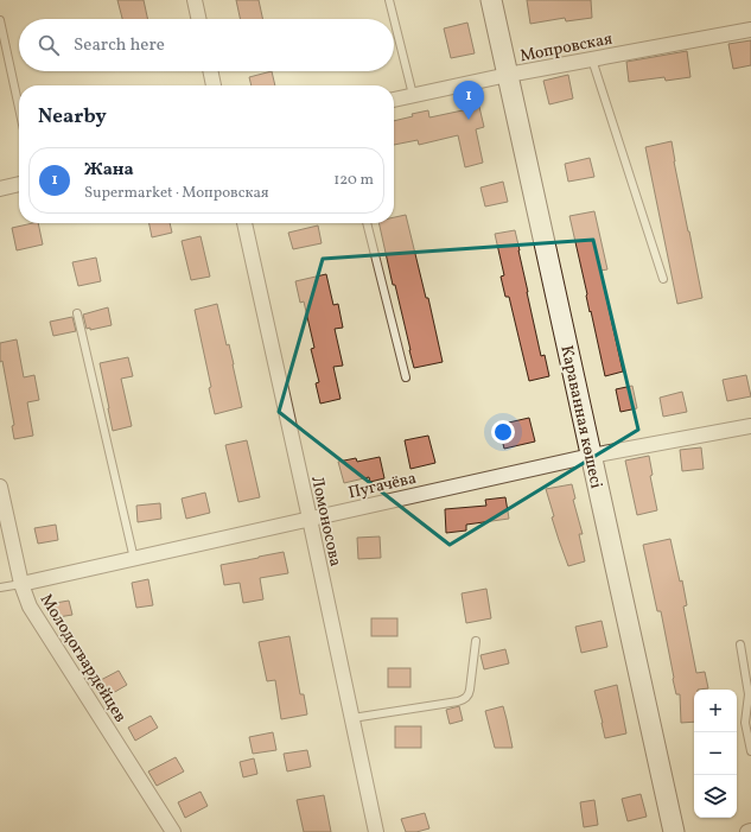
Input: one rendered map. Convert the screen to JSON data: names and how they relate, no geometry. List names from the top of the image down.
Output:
{
  "streets": {
    "main road": ["Караванная көшесі"],
    "street": [
      "Мопровская",
      "Пугачёва",
      "Ломоносова",
      "Молодогвардейцев"
    ]
  },
  "crossings": [
    ["Мопровская", "Караванная көшесі"],
    ["Караванная көшесі", "Пугачёва"],
    ["Пугачёва", "Ломоносова"],
    ["Пугачёва", "Молодогвардейцев"]
  ],
  "page": {
    "search": "Search here",
    "pins": "1",
    "heading": "Nearby",
    "list": [
      {
        "mark": "1",
        "name": "Жана",
        "note": "Supermarket · Мопровская",
        "value": "120 m"
      }
    ],
    "map_buttons": ["+", "−"]
  }
}
